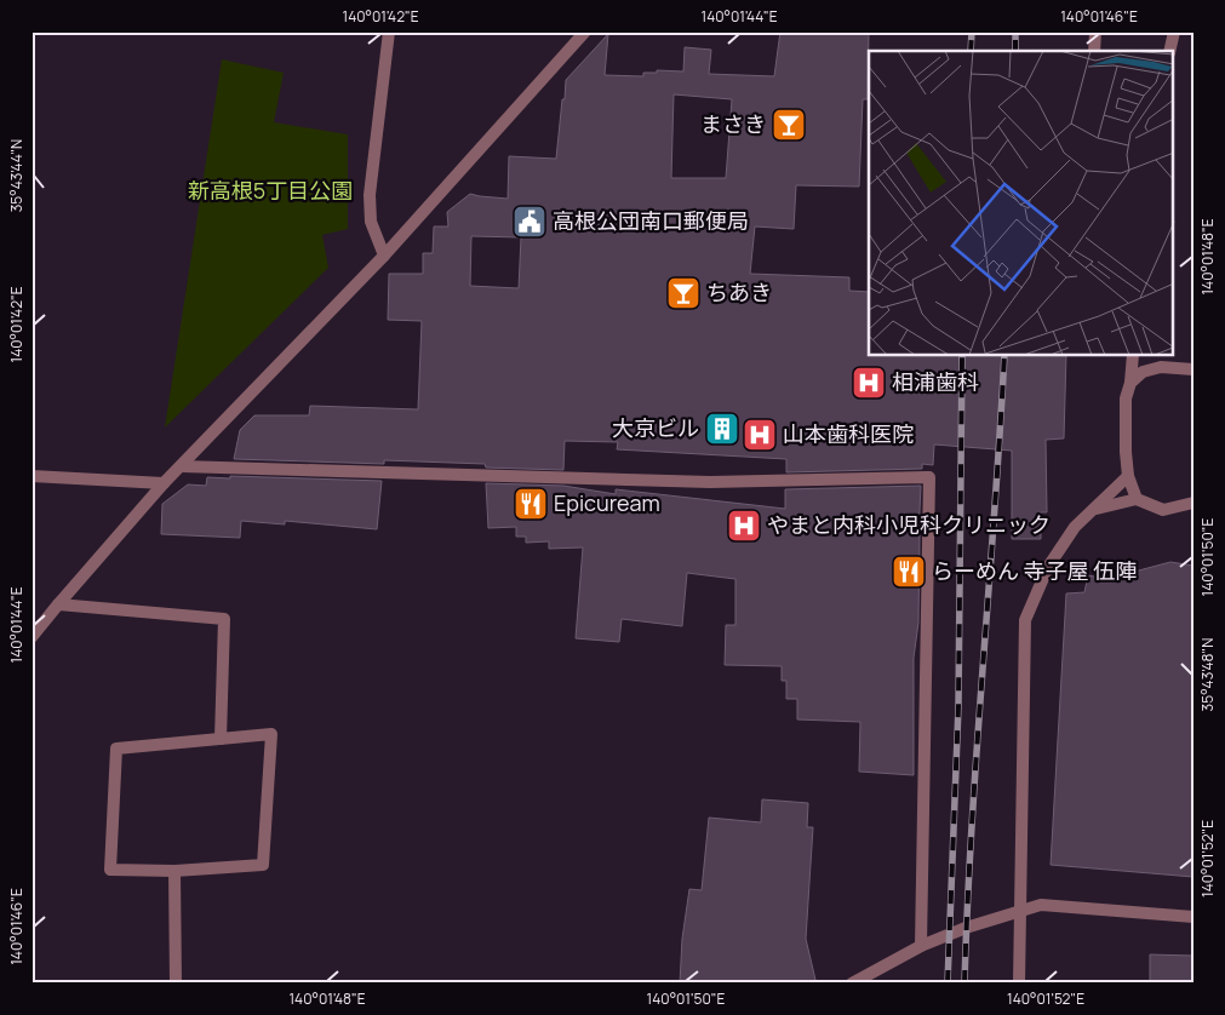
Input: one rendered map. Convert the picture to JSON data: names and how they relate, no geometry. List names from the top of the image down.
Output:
{
  "parks": ["新高根5丁目公園"],
  "places": {
    "bar": ["まさき", "ちあき"],
    "public building": ["高根公団南口郵便局"],
    "hospital": ["相浦歯科", "山本歯科医院", "やまと内科小児科クリニック"],
    "building": ["大京ビル"],
    "restaurant": ["Epicuream", "らーめん 寺子屋 伍陣"]
  },
  "coordinates": [
    "140°01'42\"E",
    "140°01'44\"E",
    "140°01'46\"E",
    "35°43'44\"N",
    "140°01'48\"E",
    "140°01'50\"E",
    "35°43'48\"N",
    "140°01'52\"E"
  ]
}
